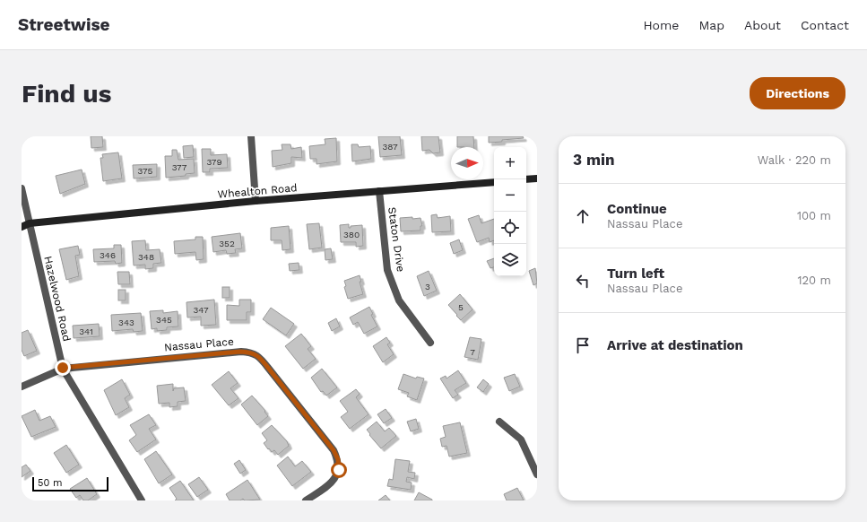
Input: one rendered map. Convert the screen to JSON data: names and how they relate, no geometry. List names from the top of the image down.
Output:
{
  "streets": {
    "street": [
      "Whealton Road",
      "Staton Drive",
      "Hazelwood Road",
      "Nassau Place"
    ]
  },
  "crossings": [
    ["Whealton Road", "Staton Drive"],
    ["Whealton Road", "Hazelwood Road"],
    ["Hazelwood Road", "Nassau Place"]
  ],
  "house_numbers": [
    "387",
    "379",
    "377",
    "375",
    "380",
    "352",
    "346",
    "348",
    "3",
    "5",
    "347",
    "345",
    "343",
    "341",
    "7"
  ],
  "scale_bar": "50 m",
  "north": "right",
  "page": {
    "header": "Streetwise",
    "nav": [
      "Home",
      "Map",
      "About",
      "Contact"
    ],
    "buttons": "Directions",
    "title": "Find us",
    "heading": ["3 min", "Walk · 220 m"],
    "map_buttons": ["+", "−"],
    "list": [
      ["Continue", "Nassau Place", "100 m"],
      ["Turn left", "Nassau Place", "120 m"],
      "Arrive at destination"
    ],
    "scale": "50 m"
  }
}
